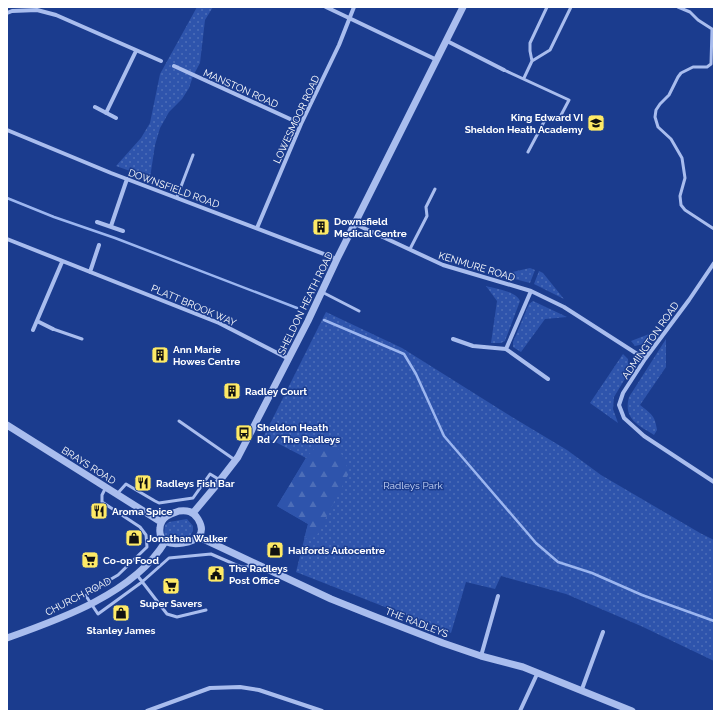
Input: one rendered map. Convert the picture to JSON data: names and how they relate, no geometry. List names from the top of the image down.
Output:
{
  "streets": {
    "street": [
      "MANSTON ROAD",
      "LOWESMOOR ROAD",
      "DOWNSFIELD ROAD",
      "KENMURE ROAD",
      "SHELDON HEATH ROAD",
      "PLATT BROOK WAY",
      "ADMINGTON ROAD",
      "BRAYS ROAD",
      "CHURCH ROAD",
      "THE RADLEYS"
    ]
  },
  "crossings": [
    ["MANSTON ROAD", "LOWESMOOR ROAD"],
    ["LOWESMOOR ROAD", "DOWNSFIELD ROAD"],
    ["DOWNSFIELD ROAD", "SHELDON HEATH ROAD"],
    ["KENMURE ROAD", "SHELDON HEATH ROAD"],
    ["KENMURE ROAD", "ADMINGTON ROAD"],
    ["SHELDON HEATH ROAD", "PLATT BROOK WAY"],
    ["SHELDON HEATH ROAD", "BRAYS ROAD"],
    ["SHELDON HEATH ROAD", "CHURCH ROAD"],
    ["SHELDON HEATH ROAD", "THE RADLEYS"],
    ["BRAYS ROAD", "CHURCH ROAD"],
    ["BRAYS ROAD", "THE RADLEYS"],
    ["CHURCH ROAD", "THE RADLEYS"]
  ],
  "parks": ["Radleys Park"],
  "places": {
    "school or university": ["King Edward VI Sheldon Heath Academy"],
    "building": ["Downsfield Medical Centre", "Ann Marie Howes Centre", "Radley Court"],
    "bus stop": ["Sheldon Heath Rd / The Radleys"],
    "restaurant": ["Radleys Fish Bar", "Aroma Spice"],
    "shop": ["Jonathan Walker", "Halfords Autocentre", "Stanley James"],
    "supermarket": ["Co-op Food", "Super Savers"],
    "public building": ["The Radleys Post Office"]
  }
}
